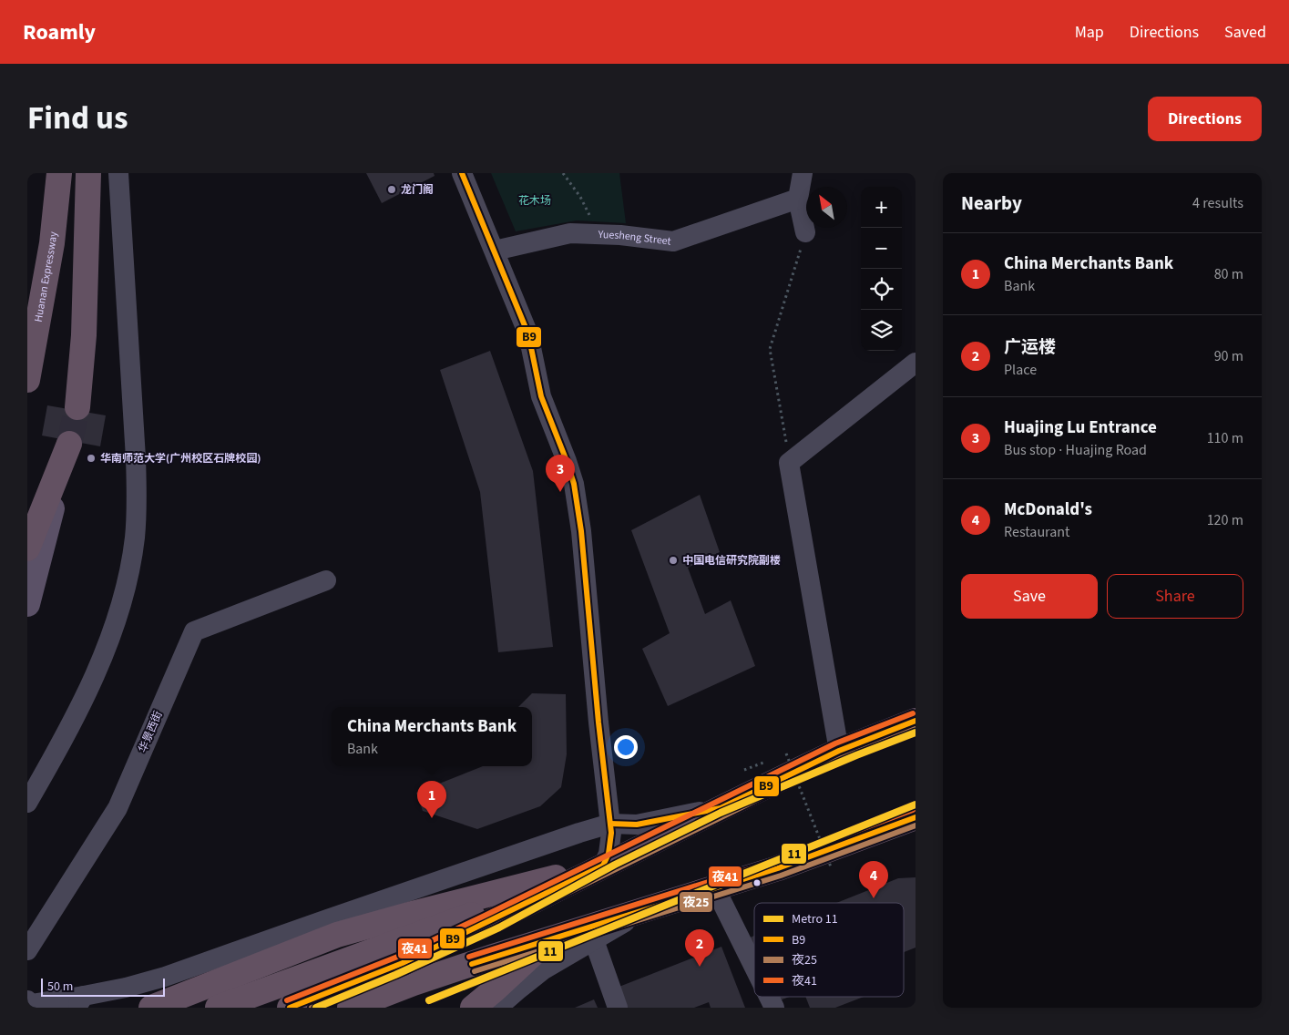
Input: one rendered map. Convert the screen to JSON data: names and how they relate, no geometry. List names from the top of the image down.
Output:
{
  "streets": {
    "highway": ["Huanan Expressway"],
    "street": ["Yuesheng Street", "华景西街"]
  },
  "parks": ["花木场"],
  "places": ["龙门阁", "华南师范大学(广州校区石牌校园)", "中国电信研究院副楼"],
  "lines": [
    "transit line B9",
    "transit line 夜41",
    "transit line 夜25",
    "metro line 11"
  ],
  "legend": [
    "Metro 11",
    "B9",
    "夜25",
    "夜41"
  ],
  "scale_bar": "50 m",
  "north": "top left",
  "page": {
    "header": "Roamly",
    "nav": ["Map", "Directions", "Saved"],
    "title": "Find us",
    "buttons": [
      "Directions",
      ["Save", "Share"]
    ],
    "heading": ["Nearby", "4 results"],
    "map_buttons": ["+", "−"],
    "list": [
      {
        "mark": "1",
        "name": "China Merchants Bank",
        "note": "Bank",
        "value": "80 m"
      },
      {
        "mark": "2",
        "name": "广运楼",
        "note": "Place",
        "value": "90 m"
      },
      {
        "mark": "3",
        "name": "Huajing Lu Entrance",
        "note": "Bus stop · Huajing Road",
        "value": "110 m"
      },
      {
        "mark": "4",
        "name": "McDonald's",
        "note": "Restaurant",
        "value": "120 m"
      }
    ],
    "pins": [
      "3",
      "1",
      "4",
      "2"
    ],
    "popup": ["China Merchants Bank", "Bank"],
    "scale": "50 m"
  }
}
